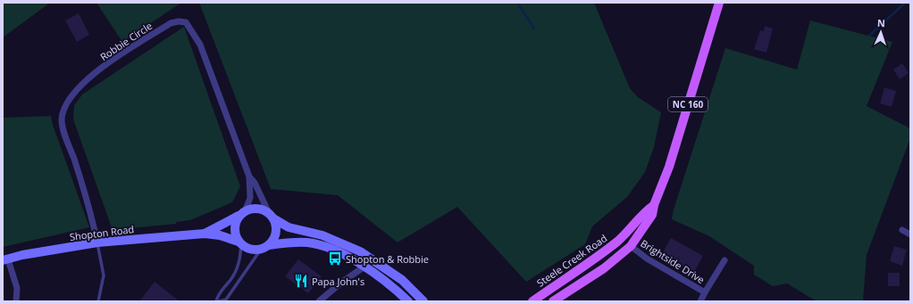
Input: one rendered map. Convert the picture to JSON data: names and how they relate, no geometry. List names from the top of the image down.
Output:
{
  "streets": {
    "main road": ["NC 160", "Steele Creek Road"],
    "street": ["Robbie Circle", "Shopton Road", "Brightside Drive"]
  },
  "crossings": [
    ["Robbie Circle", "Shopton Road"],
    ["NC 160", "Steele Creek Road"],
    ["NC 160", "Brightside Drive"]
  ],
  "places": {
    "bus stop": ["Shopton & Robbie"],
    "restaurant": ["Papa John's"]
  },
  "north": "top"
}
